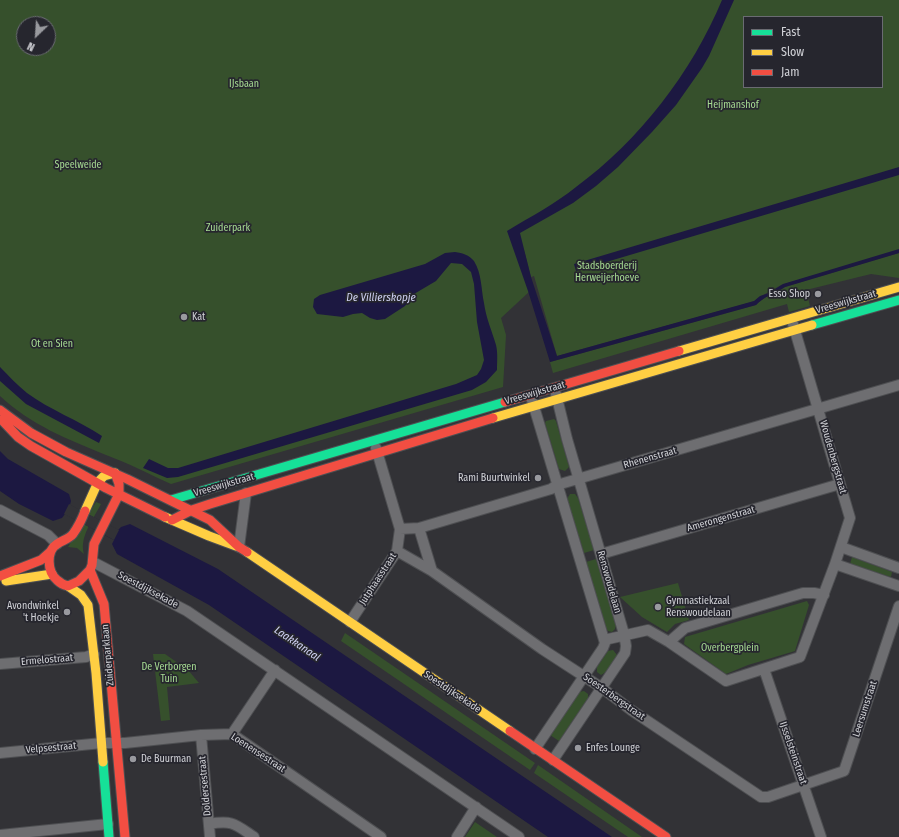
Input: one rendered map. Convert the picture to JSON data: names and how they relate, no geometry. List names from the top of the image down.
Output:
{
  "streets": {
    "main road": ["Vreeswijkstraat", "Soestdijksekade", "Zuiderparklaan"],
    "street": [
      "Woudenbergstraat",
      "Rhenenstraat",
      "Amerongenstraat",
      "Jutphaasstraat",
      "Renswoudelaan",
      "Ermelostraat",
      "Soesterbergstraat",
      "Leersumstraat",
      "Velpsestraat",
      "Loenensestraat",
      "IJsselsteinstraat",
      "Doldersestraat"
    ]
  },
  "crossings": [
    ["Vreeswijkstraat", "Woudenbergstraat"],
    ["Vreeswijkstraat", "Jutphaasstraat"],
    ["Vreeswijkstraat", "Renswoudelaan"],
    ["Vreeswijkstraat", "Soestdijksekade"],
    ["Woudenbergstraat", "Rhenenstraat"],
    ["Woudenbergstraat", "Amerongenstraat"],
    ["Woudenbergstraat", "Renswoudelaan"],
    ["Woudenbergstraat", "IJsselsteinstraat"],
    ["Rhenenstraat", "Jutphaasstraat"],
    ["Rhenenstraat", "Renswoudelaan"],
    ["Amerongenstraat", "Renswoudelaan"],
    ["Jutphaasstraat", "Soestdijksekade"],
    ["Jutphaasstraat", "Soesterbergstraat"],
    ["Renswoudelaan", "Soestdijksekade"],
    ["Renswoudelaan", "Soesterbergstraat"],
    ["Soestdijksekade", "Zuiderparklaan"],
    ["Zuiderparklaan", "Ermelostraat"],
    ["Zuiderparklaan", "Velpsestraat"],
    ["Zuiderparklaan", "Loenensestraat"],
    ["Soesterbergstraat", "Leersumstraat"],
    ["Soesterbergstraat", "IJsselsteinstraat"],
    ["Leersumstraat", "IJsselsteinstraat"],
    ["Loenensestraat", "Doldersestraat"]
  ],
  "water": ["De Villierskopje", "Laakkanaal"],
  "parks": [
    "IJsbaan",
    "Heijmanshof",
    "Speelweide",
    "Zuiderpark",
    "Stadsboerderij Herweijerhoeve",
    "Ot en Sien",
    "Overbergplein",
    "De Verborgen Tuin"
  ],
  "places": [
    "Esso Shop",
    "Kat",
    "Rami Buurtwinkel",
    "Gymnastiekzaal Renswoudelaan",
    "Avondwinkel 't Hoekje",
    "Enfes Lounge",
    "De Buurman"
  ],
  "legend": ["Fast", "Slow", "Jam"],
  "north": "bottom left"
}
